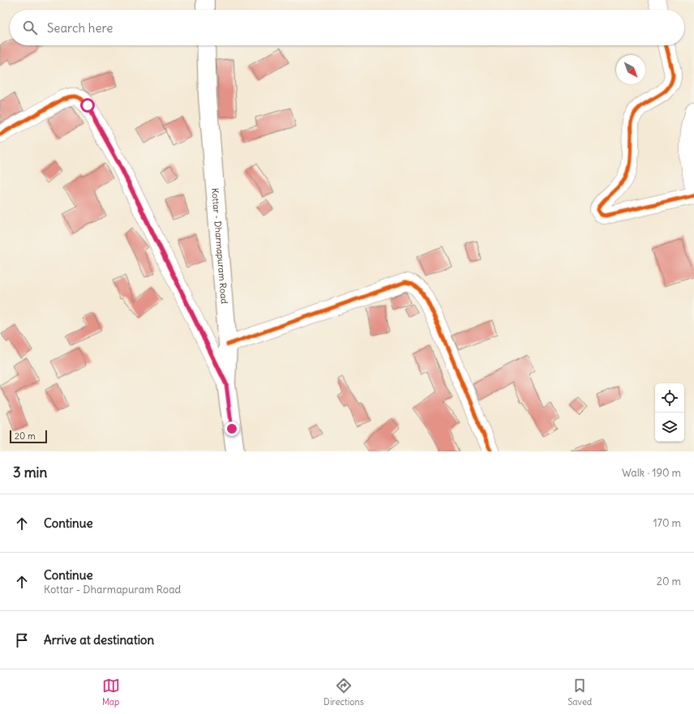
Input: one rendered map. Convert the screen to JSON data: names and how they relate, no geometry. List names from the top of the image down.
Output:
{
  "streets": {
    "main road": ["Kottar - Dharmapuram Road"]
  },
  "scale_bar": "20 m",
  "north": "bottom right",
  "page": {
    "search": "Search here",
    "scale": "20 m",
    "heading": ["3 min", "Walk · 190 m"],
    "list": [
      ["Continue", "170 m"],
      ["Continue", "Kottar - Dharmapuram Road", "20 m"],
      "Arrive at destination"
    ],
    "nav": ["Map", "Directions", "Saved"]
  }
}
